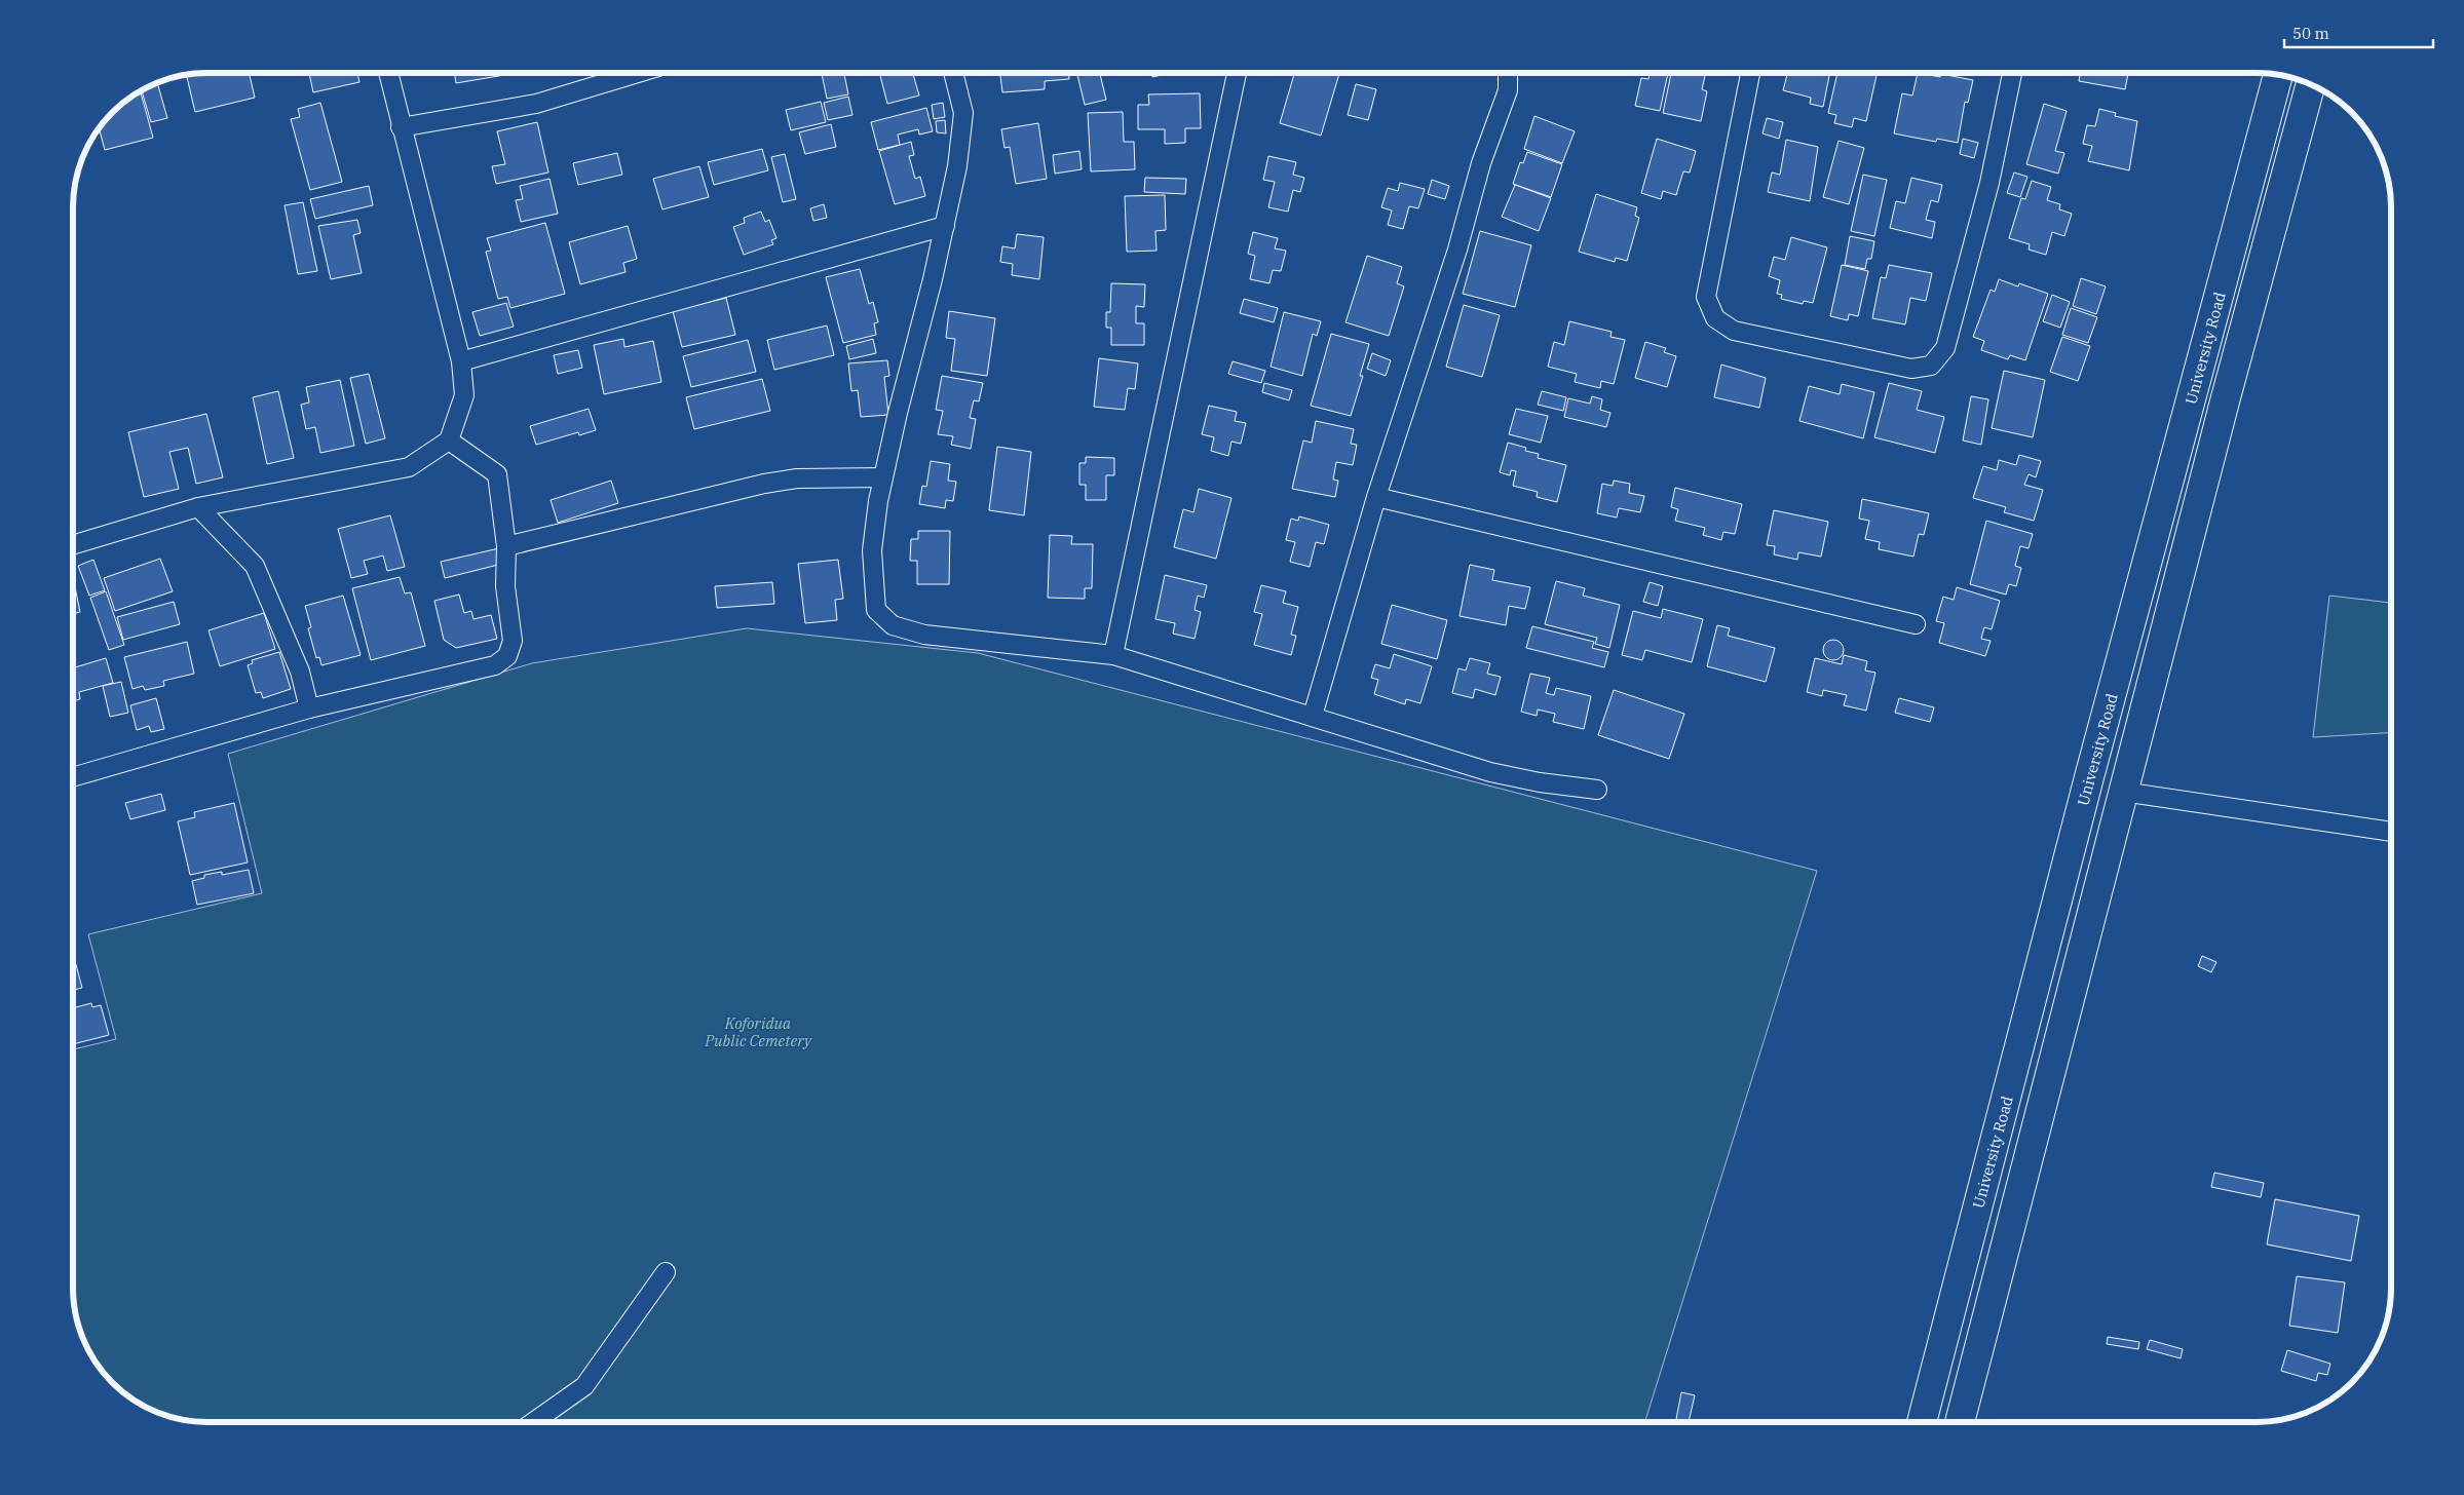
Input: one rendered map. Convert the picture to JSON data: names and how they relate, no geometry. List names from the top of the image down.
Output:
{
  "streets": {
    "highway": ["University Road"]
  },
  "parks": ["Koforidua Public Cemetery"],
  "scale_bar": "50 m"
}
